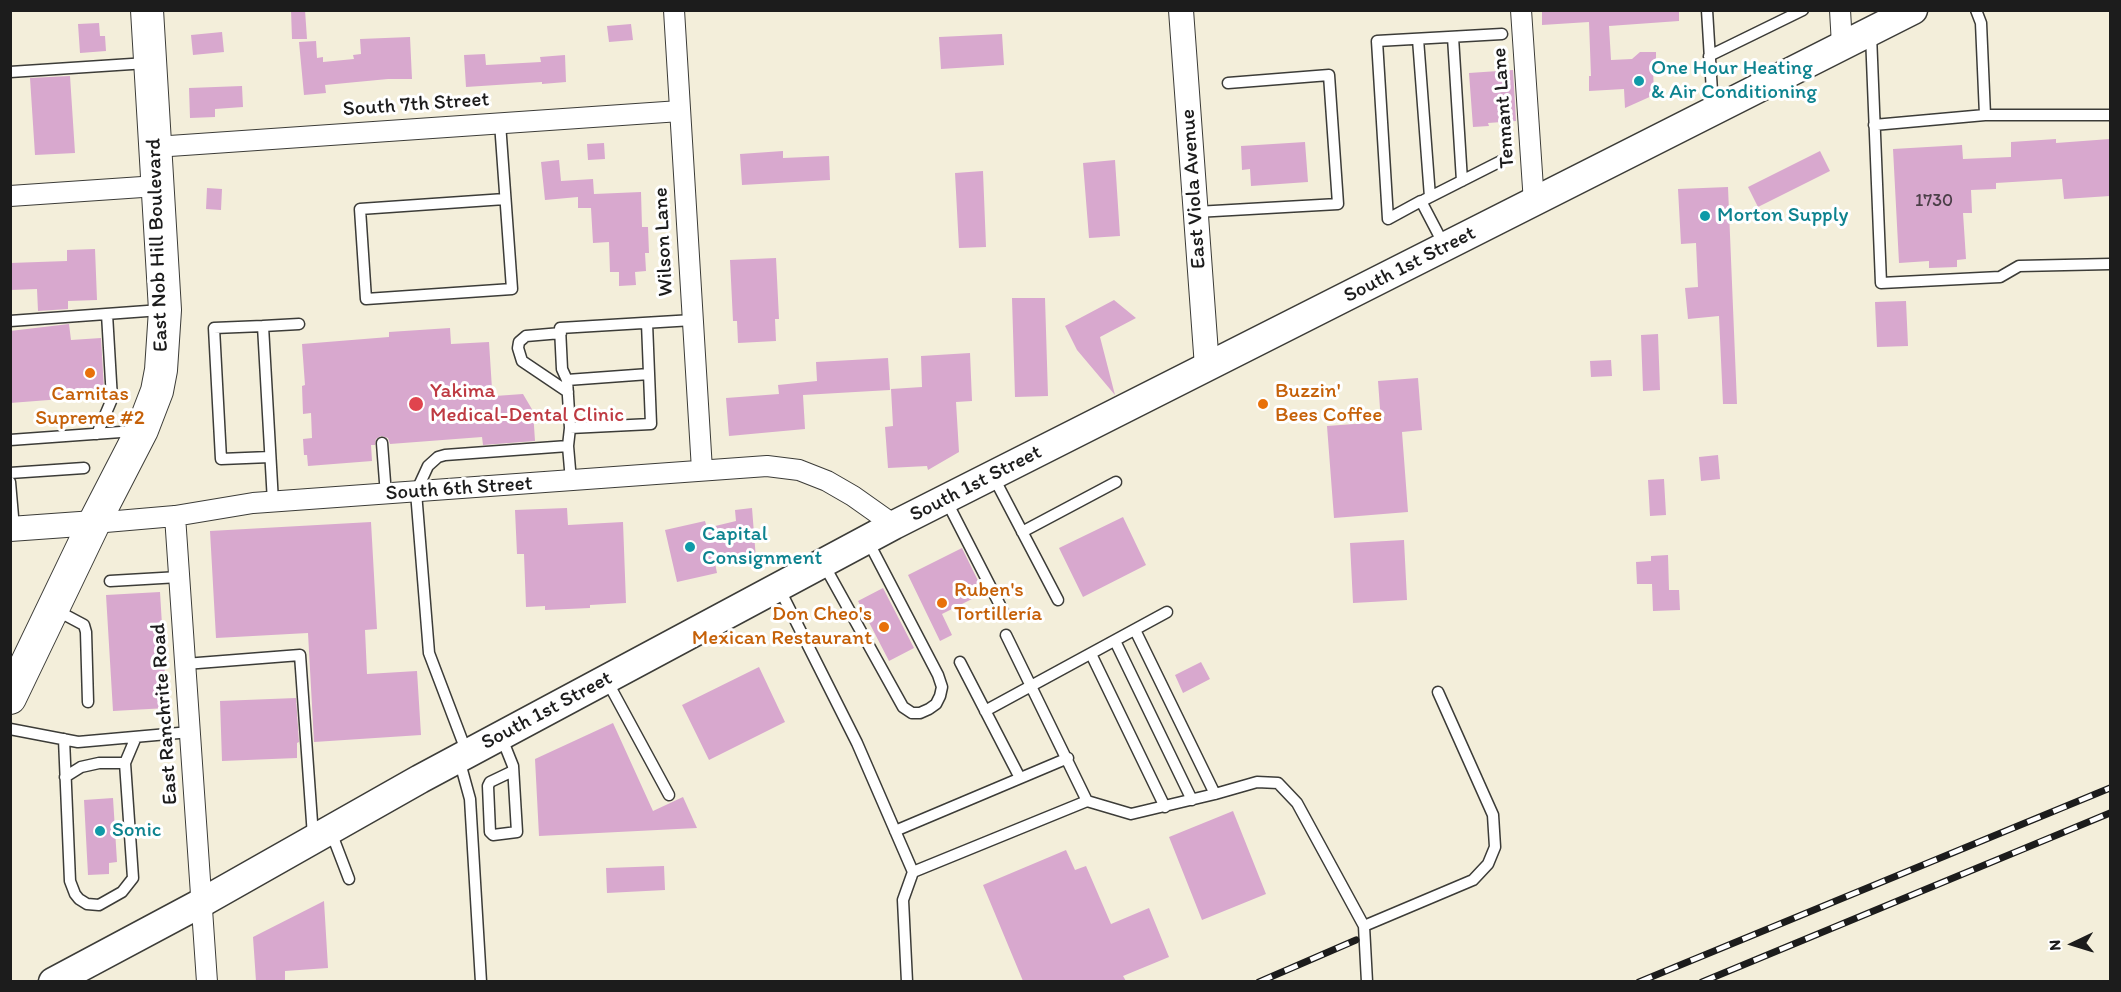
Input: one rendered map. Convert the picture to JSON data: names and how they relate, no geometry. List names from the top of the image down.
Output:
{
  "streets": {
    "main road": ["East Nob Hill Boulevard", "South 1st Street"],
    "street": [
      "South 7th Street",
      "Tennant Lane",
      "East Viola Avenue",
      "Wilson Lane",
      "South 6th Street",
      "East Ranchrite Road"
    ]
  },
  "crossings": [
    ["South 7th Street", "Wilson Lane"],
    ["South 7th Street", "East Nob Hill Boulevard"],
    ["Tennant Lane", "South 1st Street"],
    ["East Viola Avenue", "South 1st Street"],
    ["Wilson Lane", "South 6th Street"],
    ["East Nob Hill Boulevard", "South 6th Street"],
    ["South 1st Street", "South 6th Street"],
    ["South 1st Street", "East Ranchrite Road"],
    ["South 6th Street", "East Ranchrite Road"]
  ],
  "places": [
    "One Hour Heating & Air Conditioning",
    "Morton Supply",
    "Carnitas Supreme #2",
    "Yakima Medical-Dental Clinic",
    "Buzzin' Bees Coffee",
    "Capital Consignment",
    "Ruben's Tortillería",
    "Don Cheo's Mexican Restaurant",
    "Sonic"
  ],
  "house_numbers": ["1730"],
  "north": "left"
}
